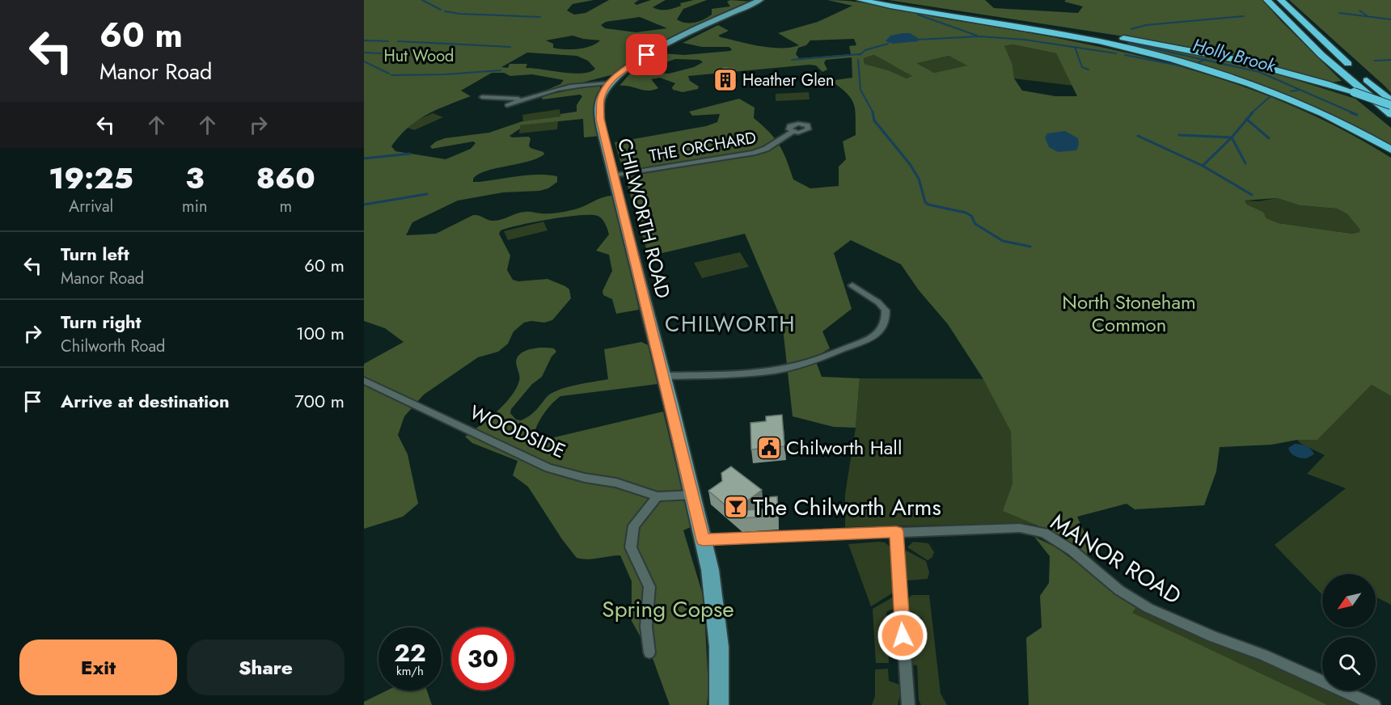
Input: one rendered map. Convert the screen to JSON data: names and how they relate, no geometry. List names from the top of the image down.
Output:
{
  "streets": {
    "main road": ["CHILWORTH ROAD"],
    "street": ["THE ORCHARD", "WOODSIDE", "MANOR ROAD"]
  },
  "crossings": [
    ["THE ORCHARD", "CHILWORTH ROAD"],
    ["CHILWORTH ROAD", "WOODSIDE"],
    ["CHILWORTH ROAD", "MANOR ROAD"]
  ],
  "districts": ["CHILWORTH"],
  "water": ["Holly Brook"],
  "parks": ["Hut Wood", "North Stoneham Common", "Spring Copse"],
  "places": {
    "building": ["Heather Glen"],
    "public building": ["Chilworth Hall"],
    "bar": ["The Chilworth Arms"]
  },
  "north": "bottom left",
  "page": {
    "turn": ["60 m", "Manor Road"],
    "eta": [
      "19:25",
      "Arrival",
      "3",
      "min",
      "860",
      "m"
    ],
    "list": [
      {
        "name": "Turn left",
        "note": "Manor Road",
        "value": "60 m"
      },
      {
        "name": "Turn right",
        "note": "Chilworth Road",
        "value": "100 m"
      },
      {
        "name": "Arrive at destination",
        "value": "700 m"
      }
    ],
    "speed": "22 km/h",
    "limit": "30",
    "buttons": ["Exit", "Share"]
  }
}
